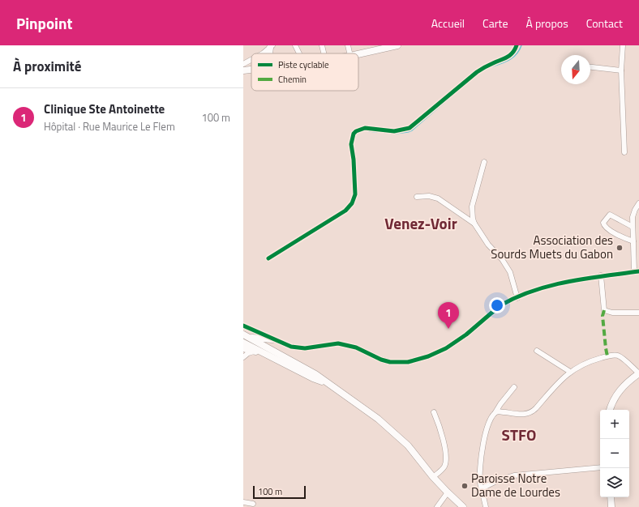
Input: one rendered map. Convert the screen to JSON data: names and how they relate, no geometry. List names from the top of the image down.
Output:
{
  "districts": ["Venez-Voir", "STFO"],
  "places": ["Association des Sourds Muets du Gabon", "Paroisse Notre Dame de Lourdes"],
  "legend": ["Piste cyclable", "Chemin"],
  "scale_bar": "100 m",
  "north": "bottom",
  "page": {
    "header": "Pinpoint",
    "nav": [
      "Accueil",
      "Carte",
      "À propos",
      "Contact"
    ],
    "heading": "À proximité",
    "list": [
      {
        "mark": "1",
        "name": "Clinique Ste Antoinette",
        "note": "Hôpital · Rue Maurice Le Flem",
        "value": "100 m"
      }
    ],
    "pins": "1",
    "map_buttons": ["+", "−"],
    "scale": "100 m"
  }
}
